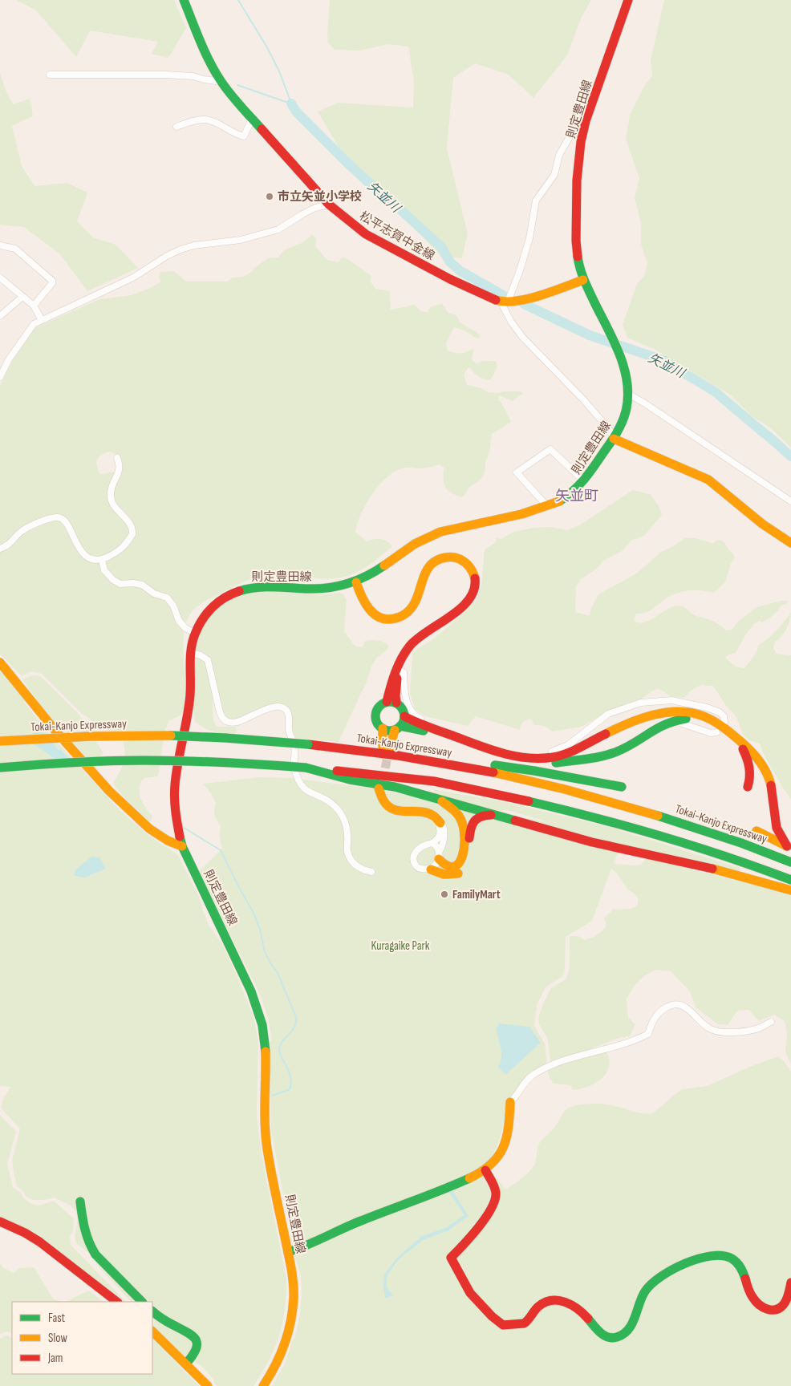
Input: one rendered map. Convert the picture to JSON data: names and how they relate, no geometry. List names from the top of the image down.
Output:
{
  "streets": {
    "main road": ["則定豊田線", "松平志賀中金線", "Tokai-Kanjo Expressway"]
  },
  "crossings": [
    ["則定豊田線", "松平志賀中金線"]
  ],
  "districts": ["矢並町"],
  "water": ["矢並川"],
  "parks": ["Kuragaike Park"],
  "places": ["市立矢並小学校", "FamilyMart"],
  "legend": ["Fast", "Slow", "Jam"]
}
